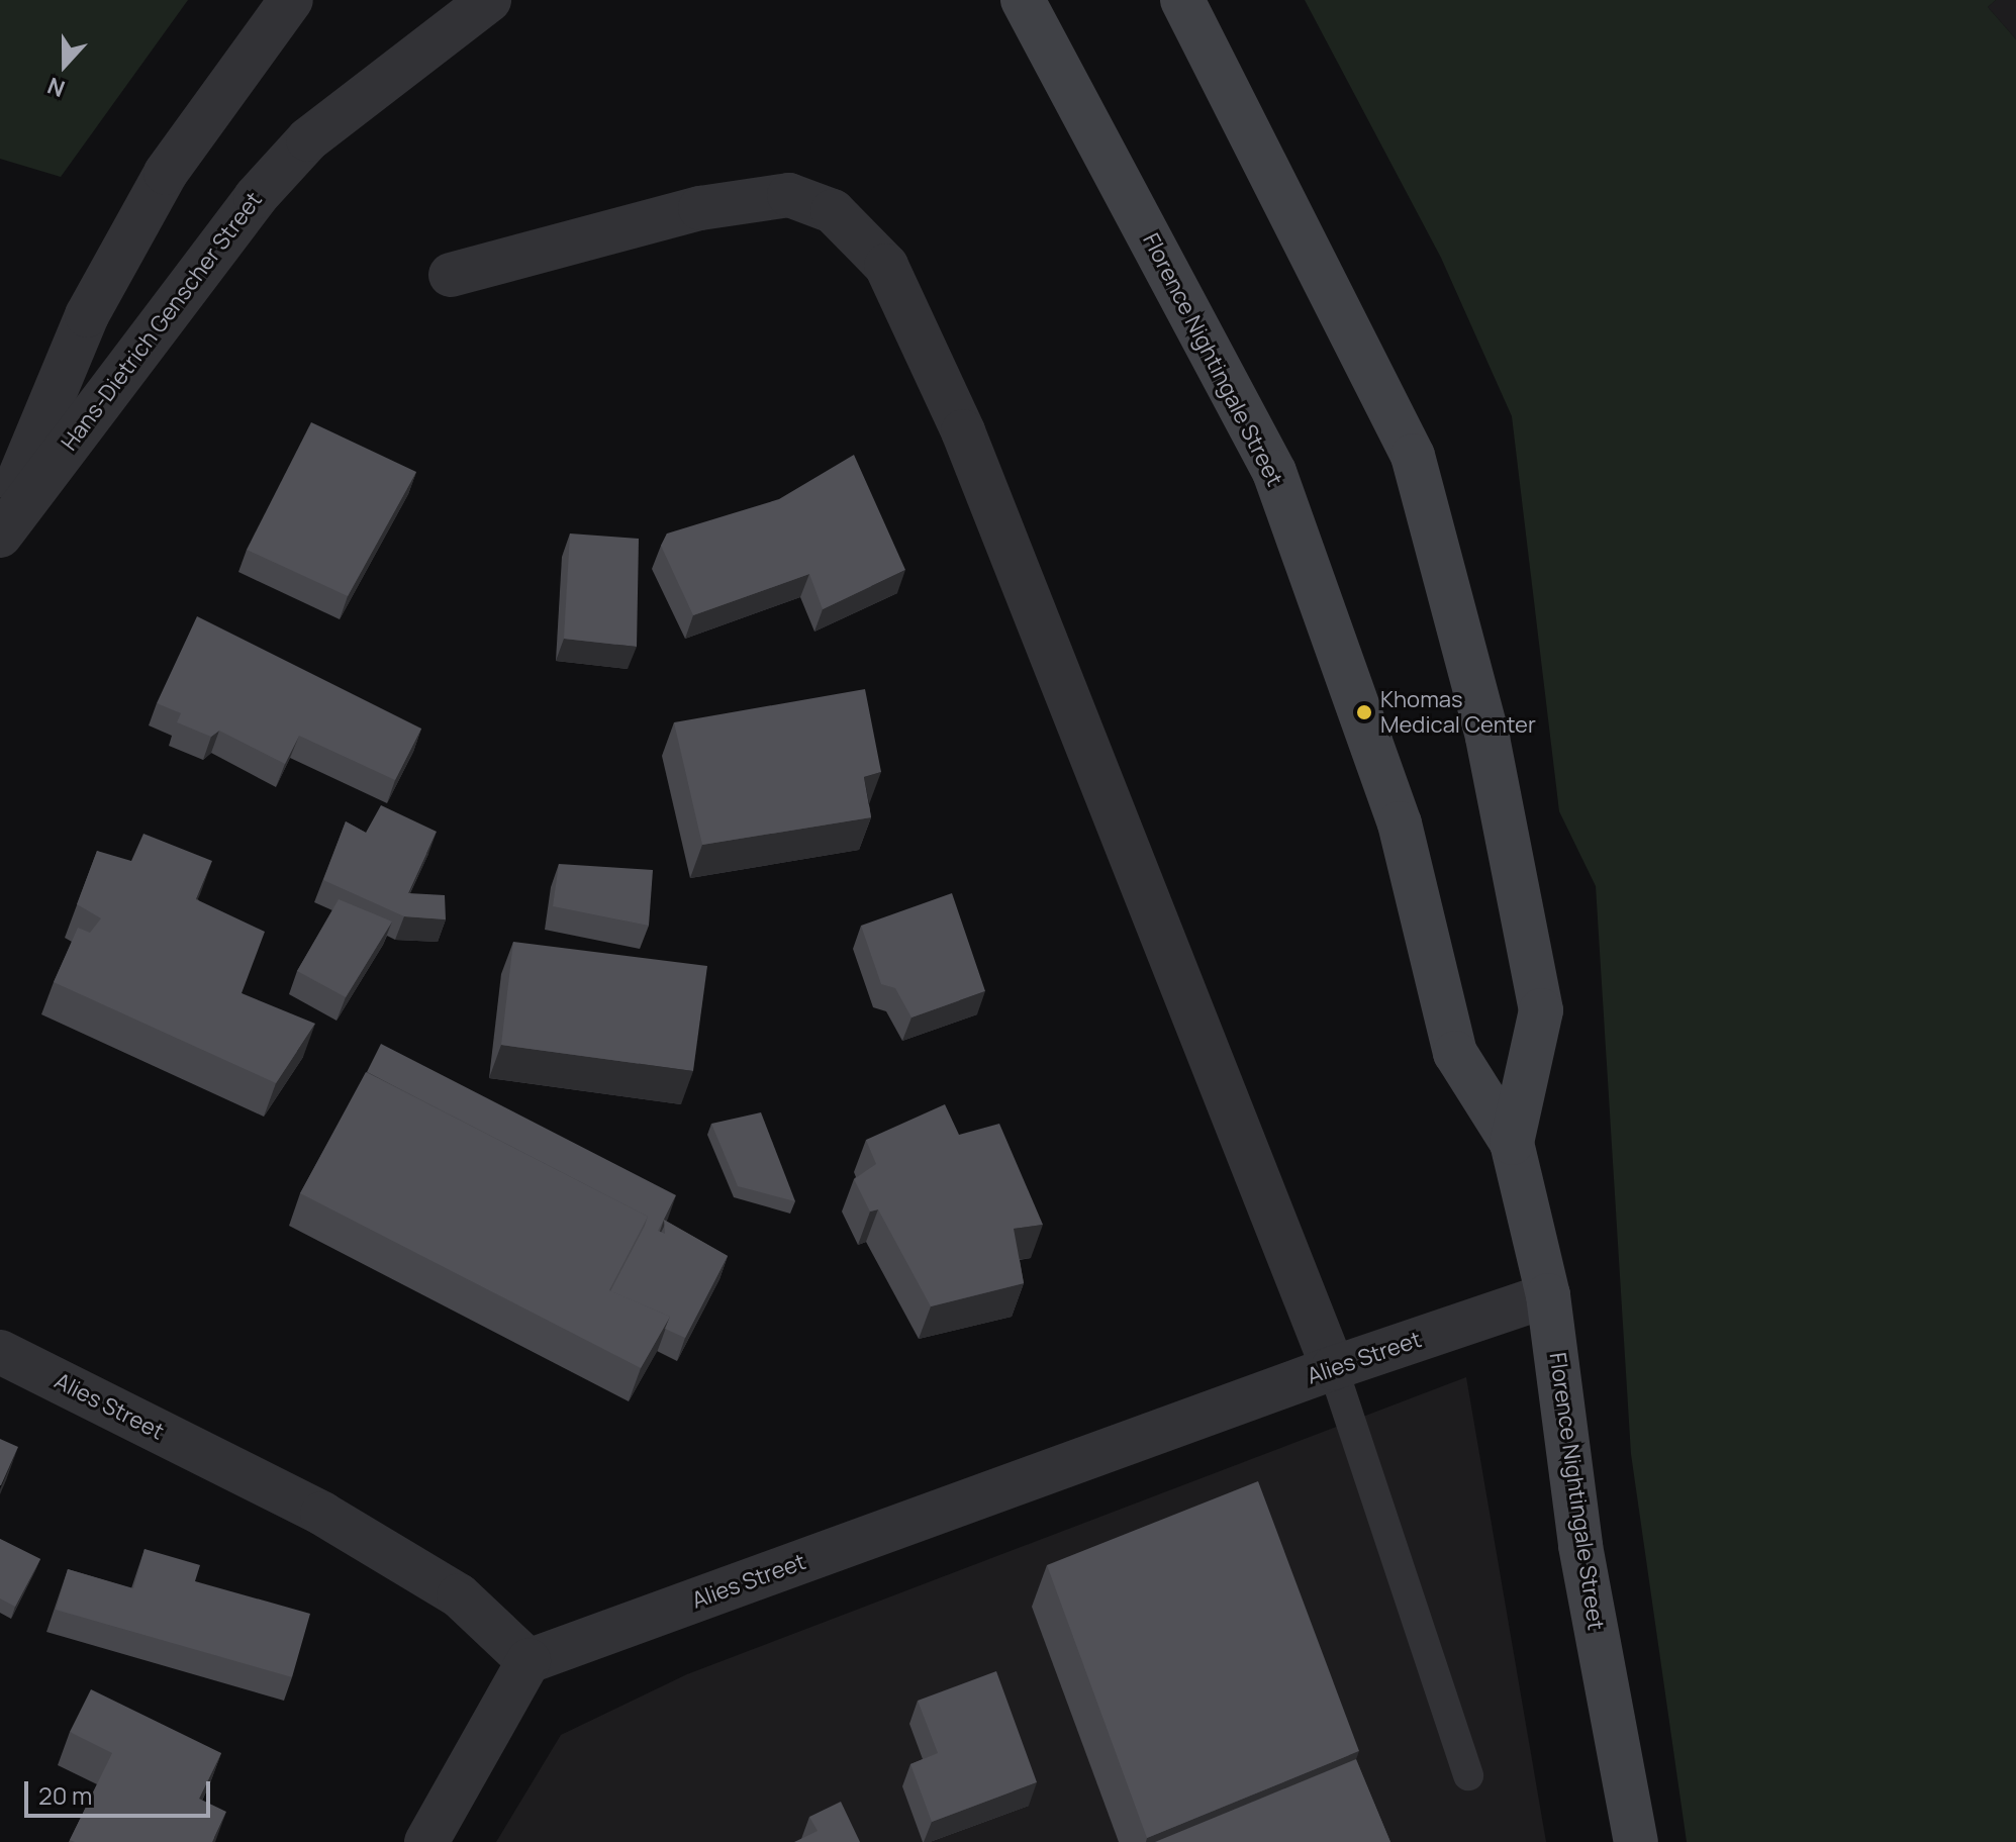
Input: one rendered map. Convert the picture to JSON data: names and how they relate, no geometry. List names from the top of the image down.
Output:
{
  "streets": {
    "main road": ["Florence Nightingale Street"],
    "street": ["Hans-Dietrich Genscher Street", "Alies Street"]
  },
  "crossings": [
    ["Florence Nightingale Street", "Alies Street"]
  ],
  "places": ["Khomas Medical Center"],
  "scale_bar": "20 m",
  "north": "bottom"
}
